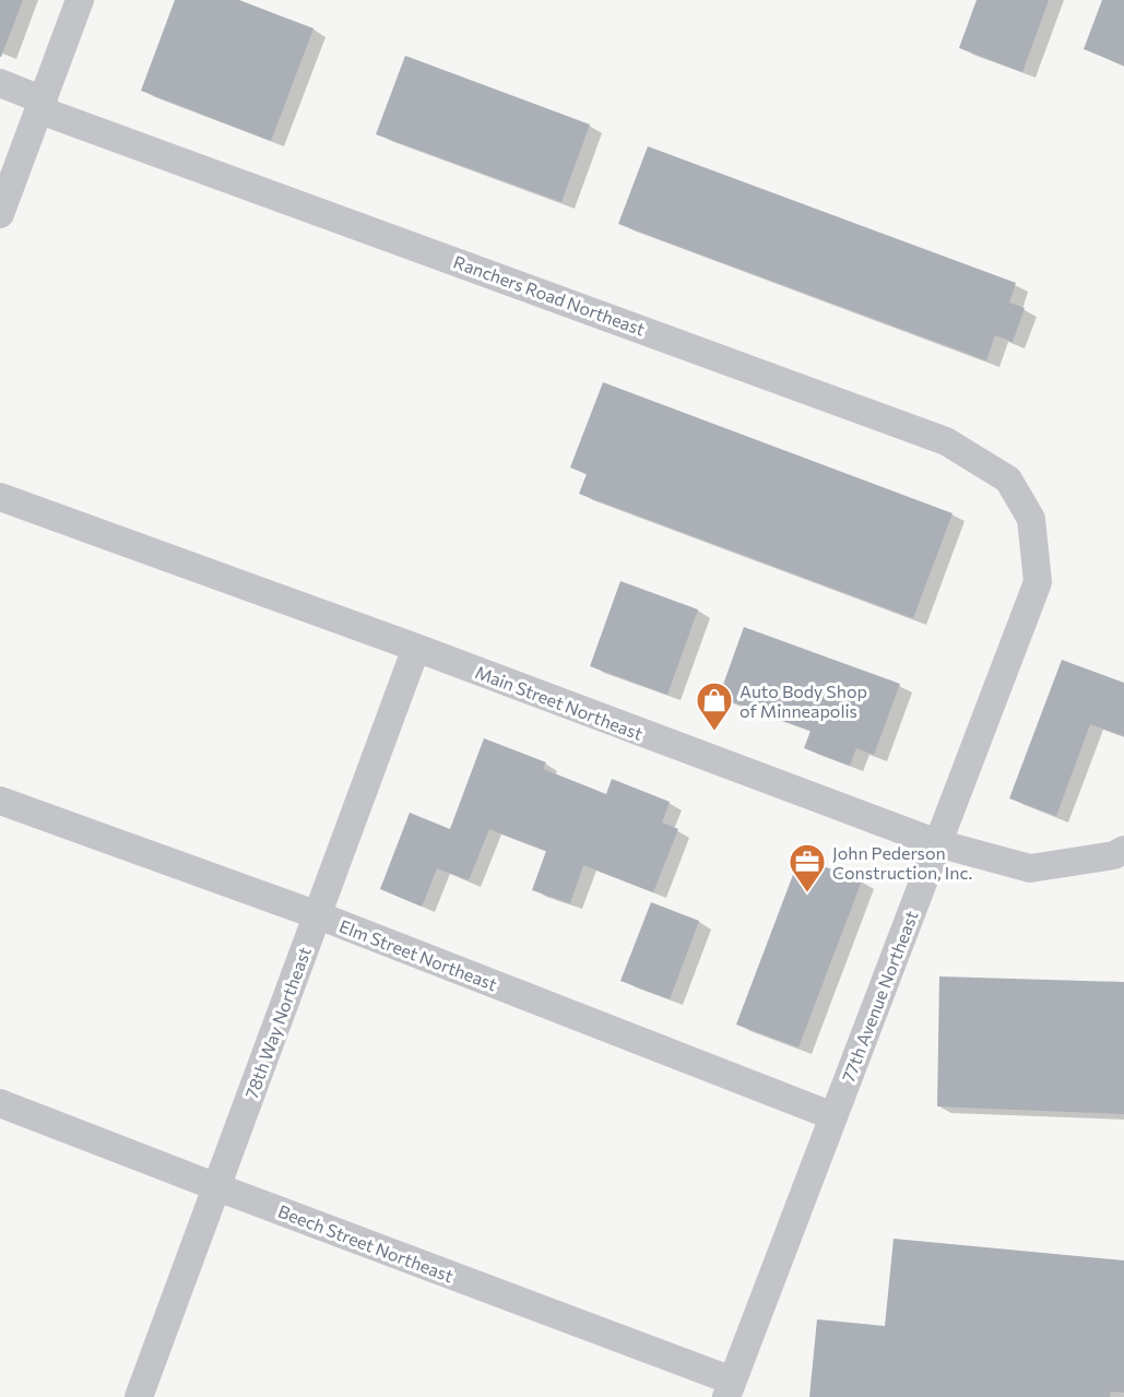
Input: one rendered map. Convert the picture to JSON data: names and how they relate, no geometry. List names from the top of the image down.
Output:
{
  "streets": {
    "street": [
      "Ranchers Road Northeast",
      "Main Street Northeast",
      "Elm Street Northeast",
      "77th Avenue Northeast",
      "78th Way Northeast",
      "Beech Street Northeast"
    ]
  },
  "crossings": [
    ["Ranchers Road Northeast", "77th Avenue Northeast"],
    ["Main Street Northeast", "77th Avenue Northeast"],
    ["Main Street Northeast", "78th Way Northeast"],
    ["Elm Street Northeast", "77th Avenue Northeast"],
    ["Elm Street Northeast", "78th Way Northeast"],
    ["77th Avenue Northeast", "Beech Street Northeast"],
    ["78th Way Northeast", "Beech Street Northeast"]
  ],
  "places": {
    "shop": ["Auto Body Shop of Minneapolis"],
    "office": ["John Pederson Construction, Inc."]
  }
}
